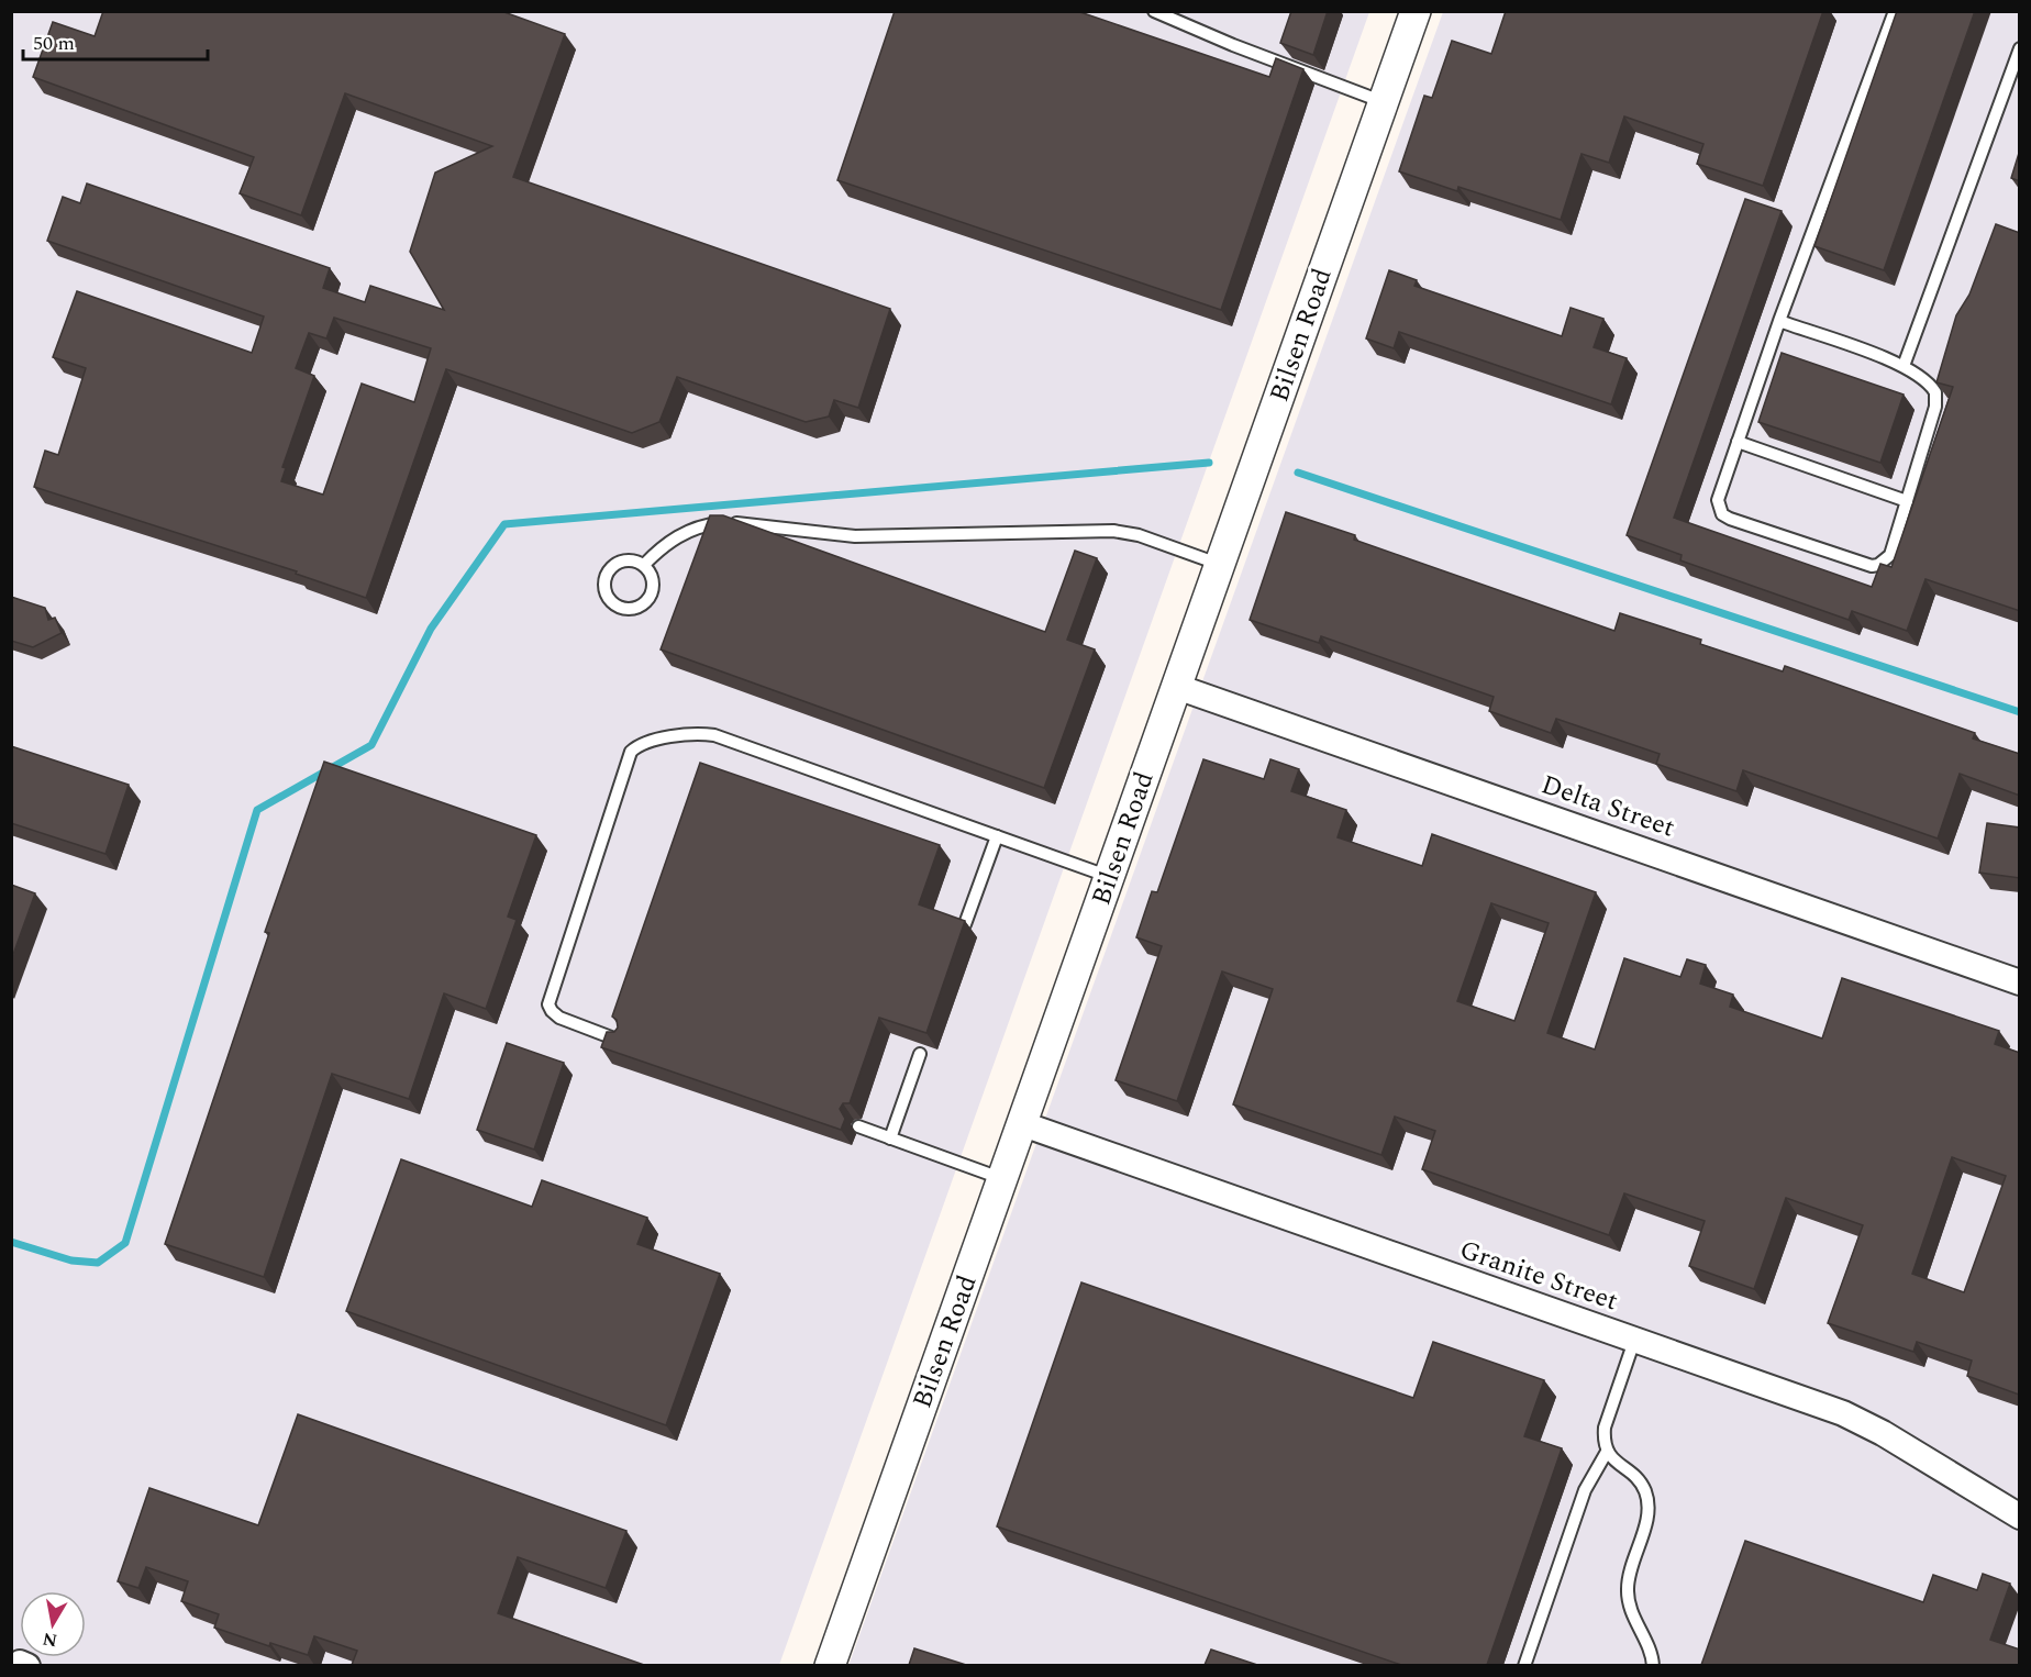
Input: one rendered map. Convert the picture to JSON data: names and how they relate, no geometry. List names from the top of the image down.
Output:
{
  "streets": {
    "street": ["Bilsen Road", "Delta Street", "Granite Street"]
  },
  "crossings": [
    ["Bilsen Road", "Delta Street"],
    ["Bilsen Road", "Granite Street"]
  ],
  "scale_bar": "50 m",
  "north": "bottom"
}
